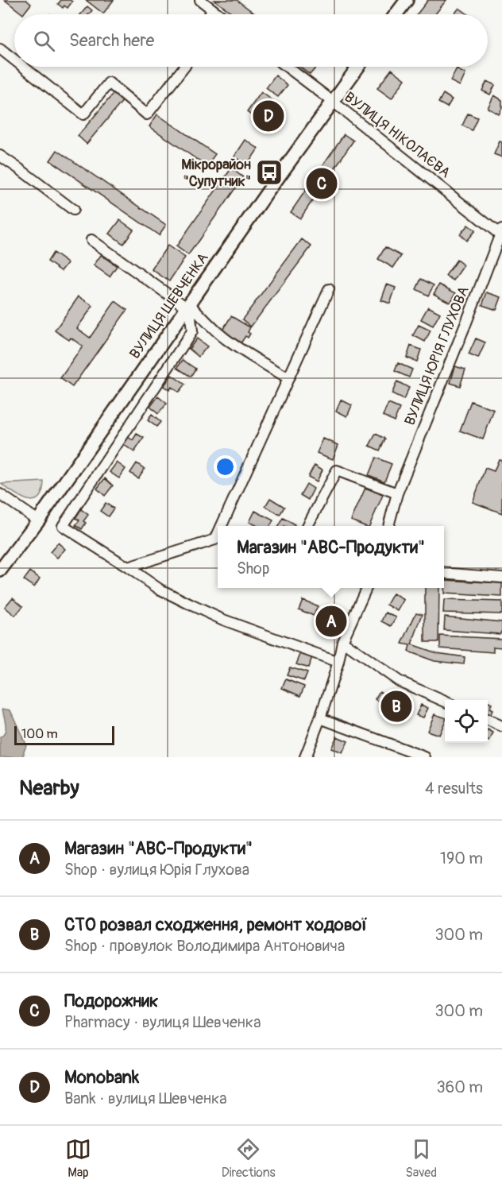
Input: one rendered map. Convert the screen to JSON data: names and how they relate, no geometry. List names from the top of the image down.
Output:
{
  "streets": {
    "main road": ["ВУЛИЦЯ ШЕВЧЕНКА"],
    "street": ["ВУЛИЦЯ НІКОЛАЄВА", "ВУЛИЦЯ ЮРІЯ ГЛУХОВА"]
  },
  "crossings": [
    ["ВУЛИЦЯ НІКОЛАЄВА", "ВУЛИЦЯ ШЕВЧЕНКА"],
    ["ВУЛИЦЯ НІКОЛАЄВА", "ВУЛИЦЯ ЮРІЯ ГЛУХОВА"]
  ],
  "places": {
    "bus stop": ["Мікрорайон \"Супутник\""]
  },
  "scale_bar": "100 m",
  "page": {
    "search": "Search here",
    "pins": [
      "D",
      "C",
      "A",
      "B"
    ],
    "popup": ["Магазин \"ABC-Продукти\"", "Shop"],
    "scale": "100 m",
    "heading": ["Nearby", "4 results"],
    "list": [
      {
        "mark": "A",
        "name": "Магазин \"ABC-Продукти\"",
        "note": "Shop · вулиця Юрія Глухова",
        "value": "190 m"
      },
      {
        "mark": "B",
        "name": "СТО розвал сходження, ремонт ходової",
        "note": "Shop · провулок Володимира Антоновича",
        "value": "300 m"
      },
      {
        "mark": "C",
        "name": "Подорожник",
        "note": "Pharmacy · вулиця Шевченка",
        "value": "300 m"
      },
      {
        "mark": "D",
        "name": "Monobank",
        "note": "Bank · вулиця Шевченка",
        "value": "360 m"
      }
    ],
    "nav": ["Map", "Directions", "Saved"]
  }
}
